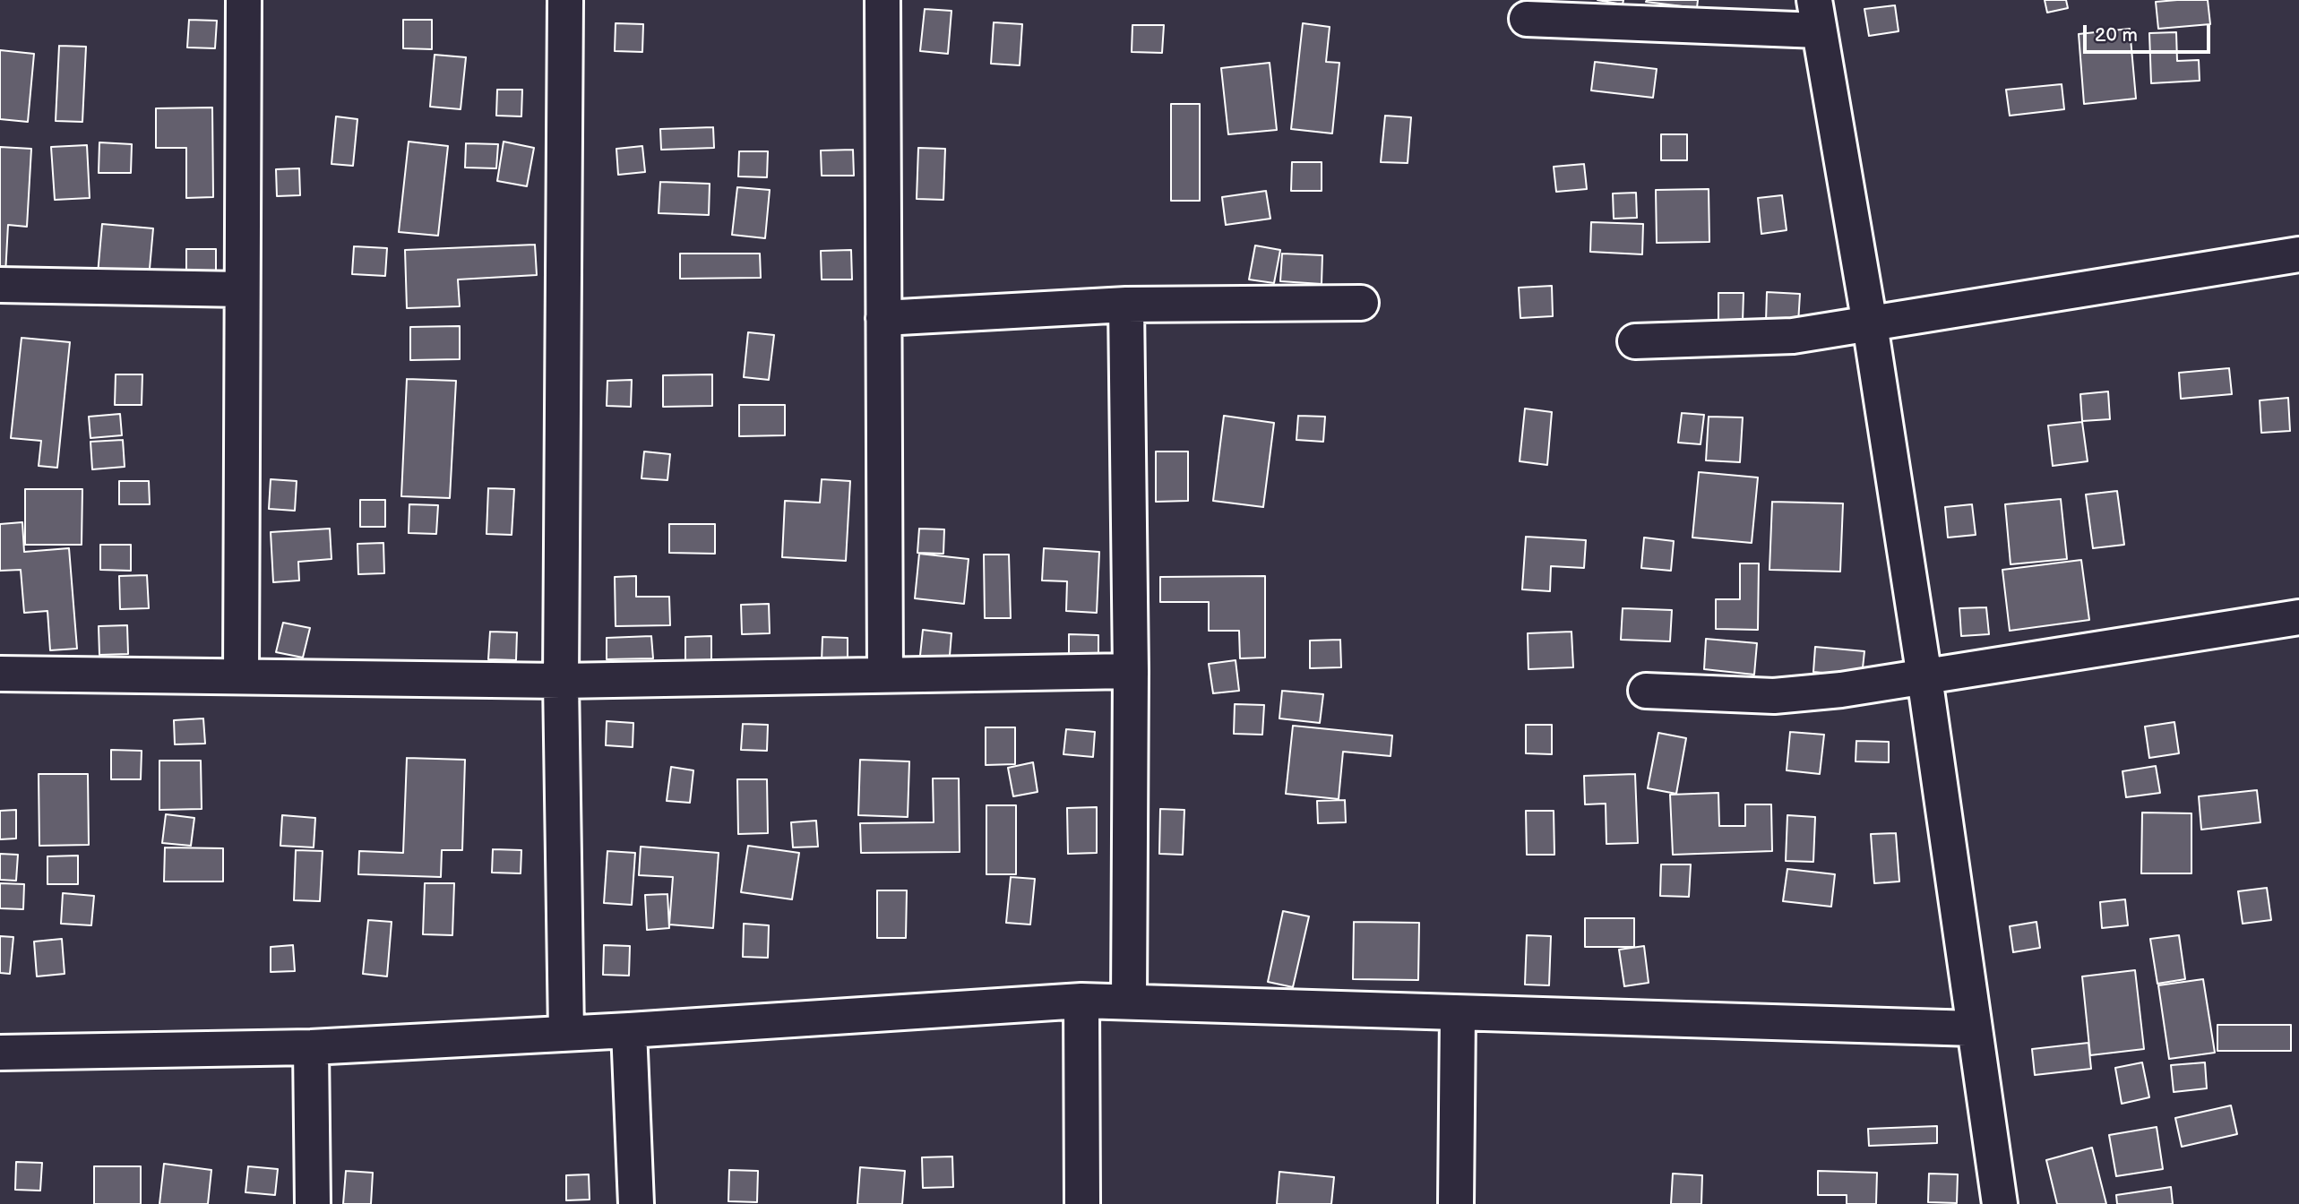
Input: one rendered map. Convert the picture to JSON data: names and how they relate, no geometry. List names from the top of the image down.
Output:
{
  "scale_bar": "20 m"
}
